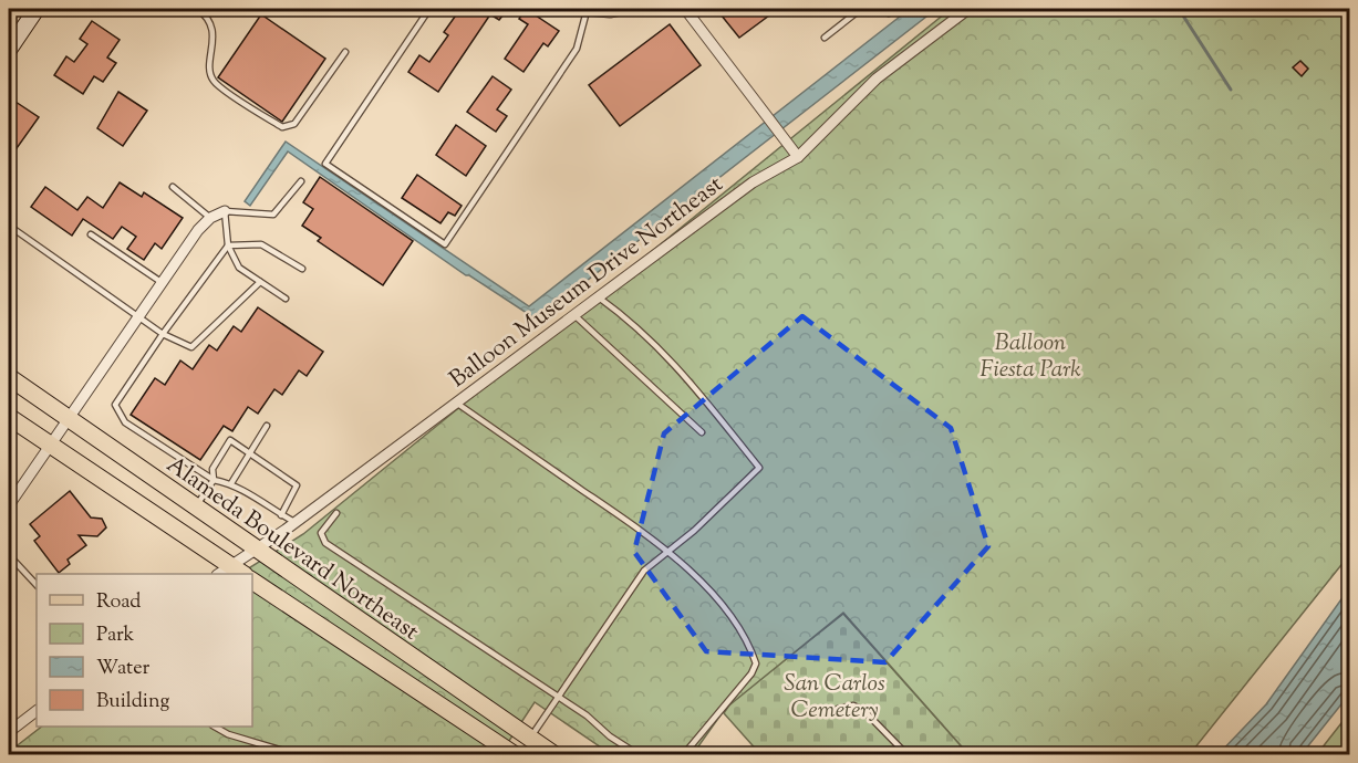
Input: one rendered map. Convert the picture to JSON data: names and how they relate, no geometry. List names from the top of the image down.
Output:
{
  "streets": {
    "main road": ["Alameda Boulevard Northeast"],
    "street": ["Balloon Museum Drive Northeast"]
  },
  "crossings": [
    ["Balloon Museum Drive Northeast", "Alameda Boulevard Northeast"]
  ],
  "parks": ["Balloon Fiesta Park", "San Carlos Cemetery"],
  "legend": [
    "Road",
    "Park",
    "Water",
    "Building"
  ]
}
